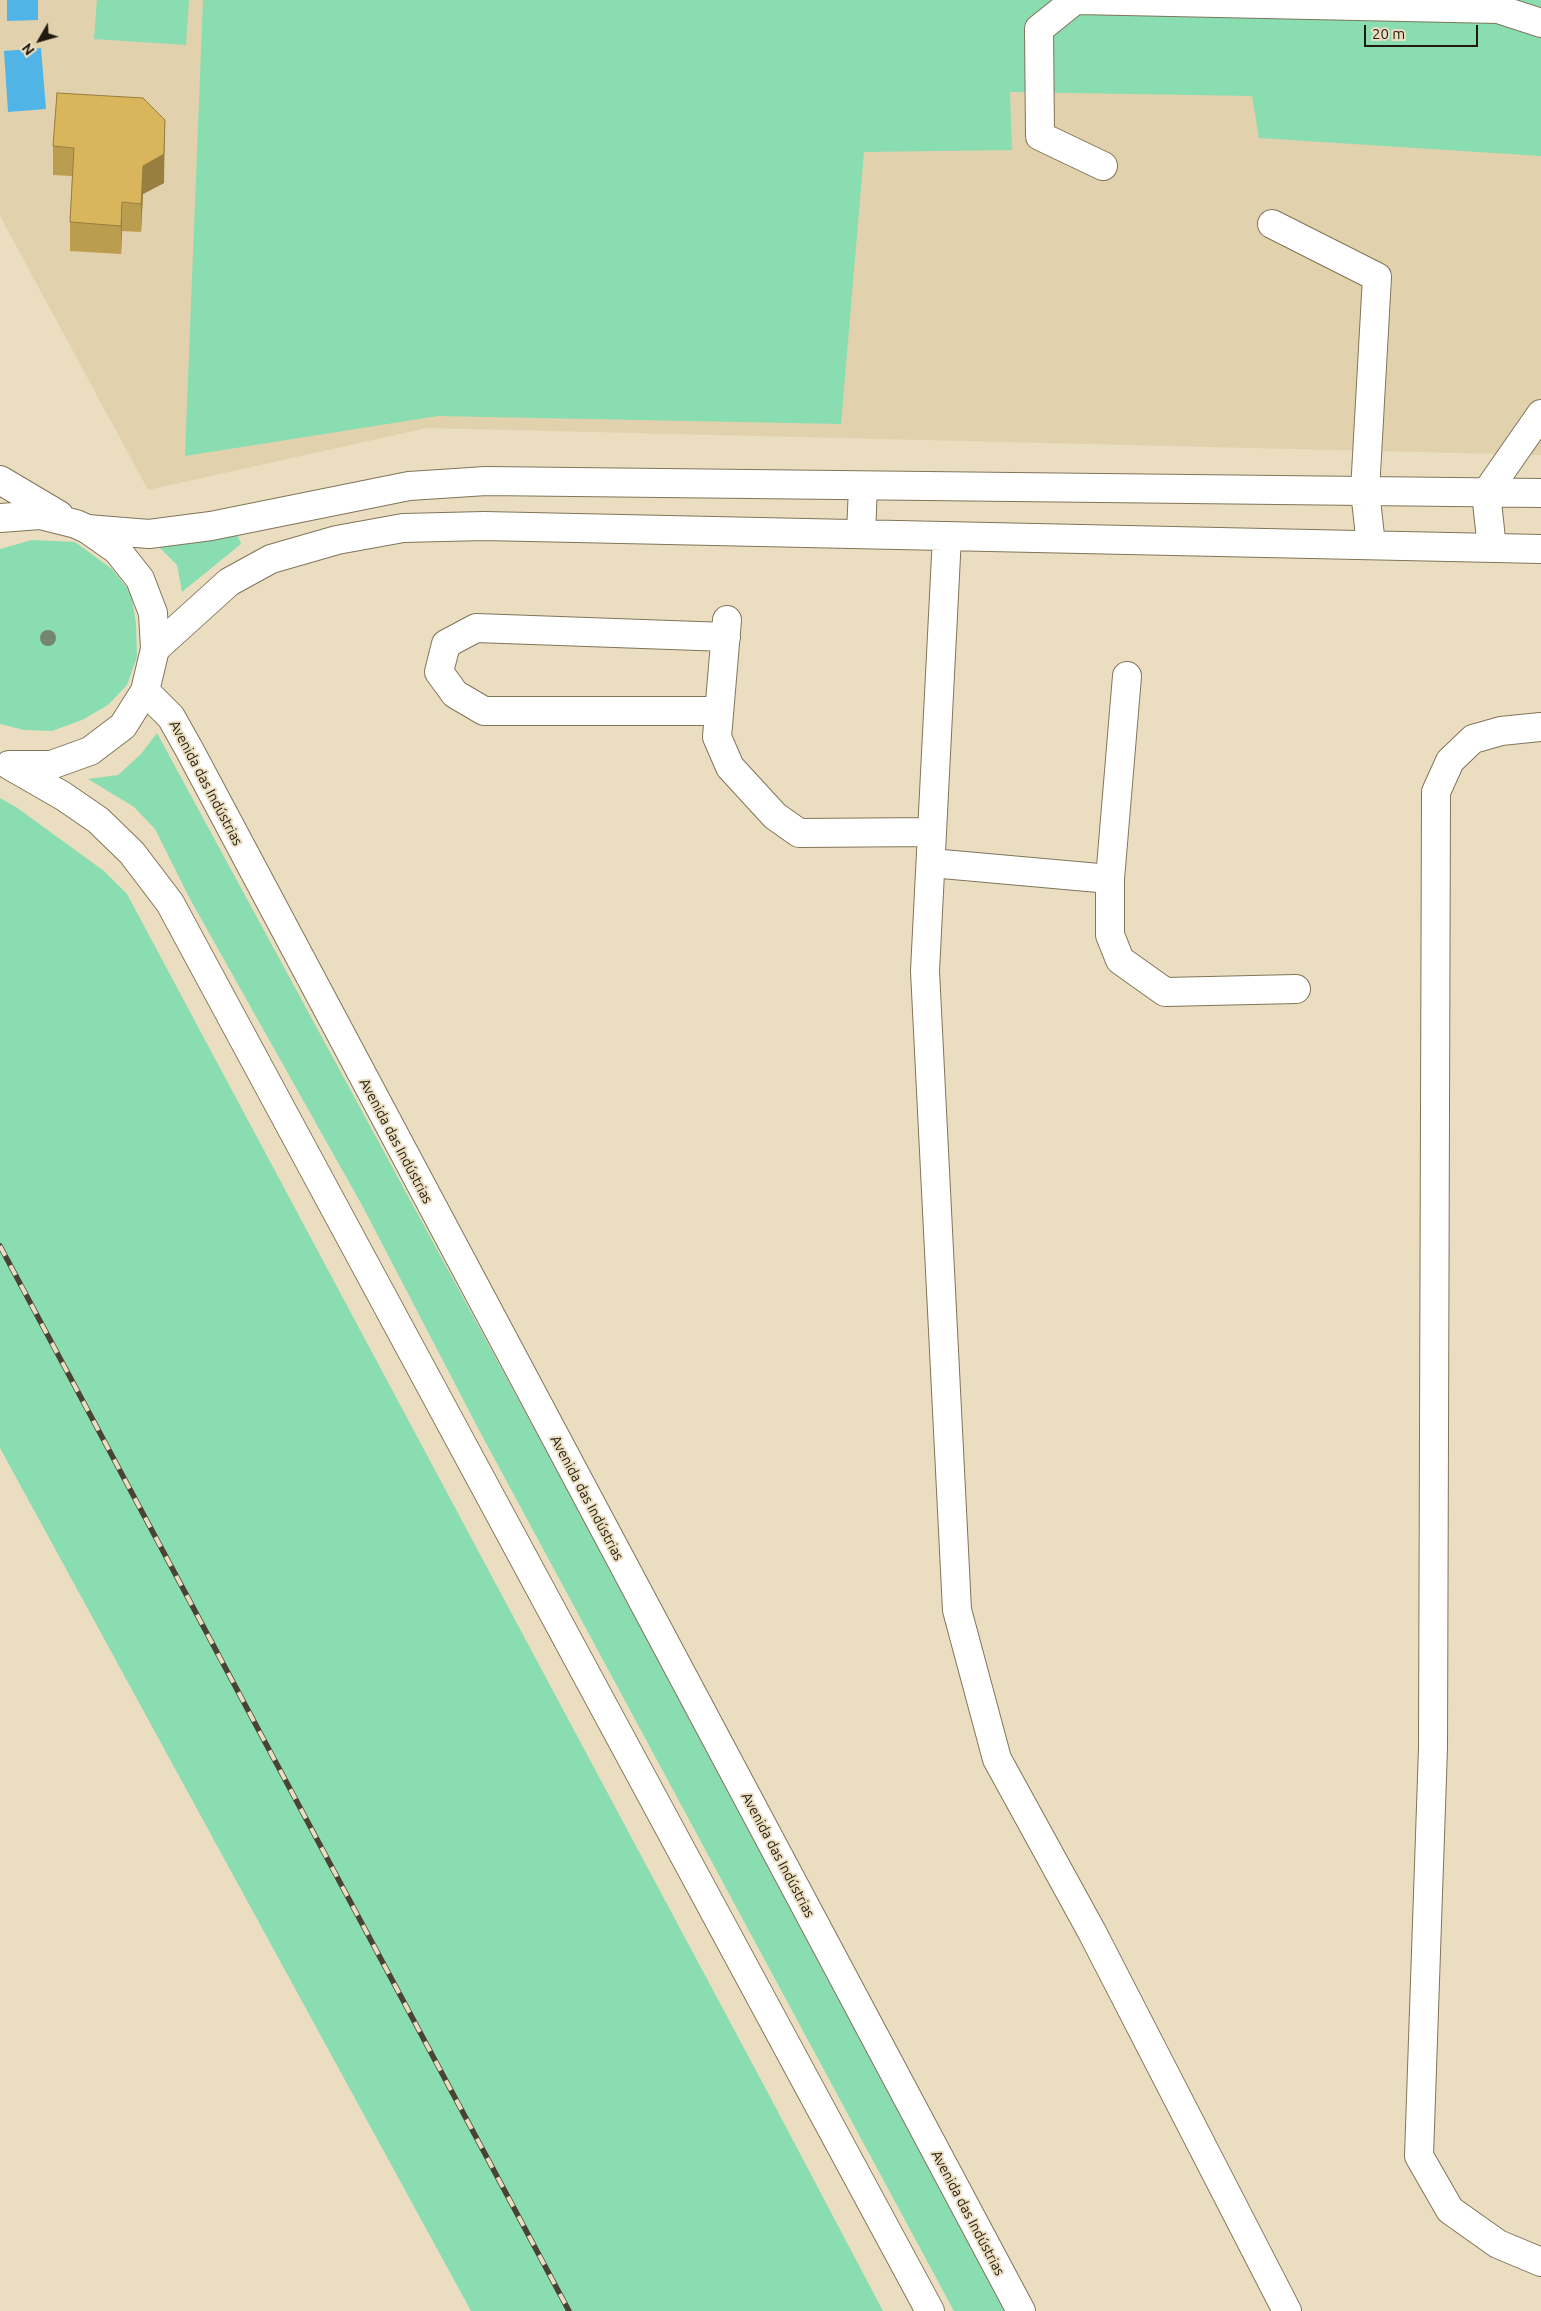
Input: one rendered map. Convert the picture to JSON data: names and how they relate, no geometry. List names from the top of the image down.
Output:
{
  "streets": {
    "main road": ["Avenida das Indústrias"]
  },
  "scale_bar": "20 m",
  "north": "bottom left"
}
